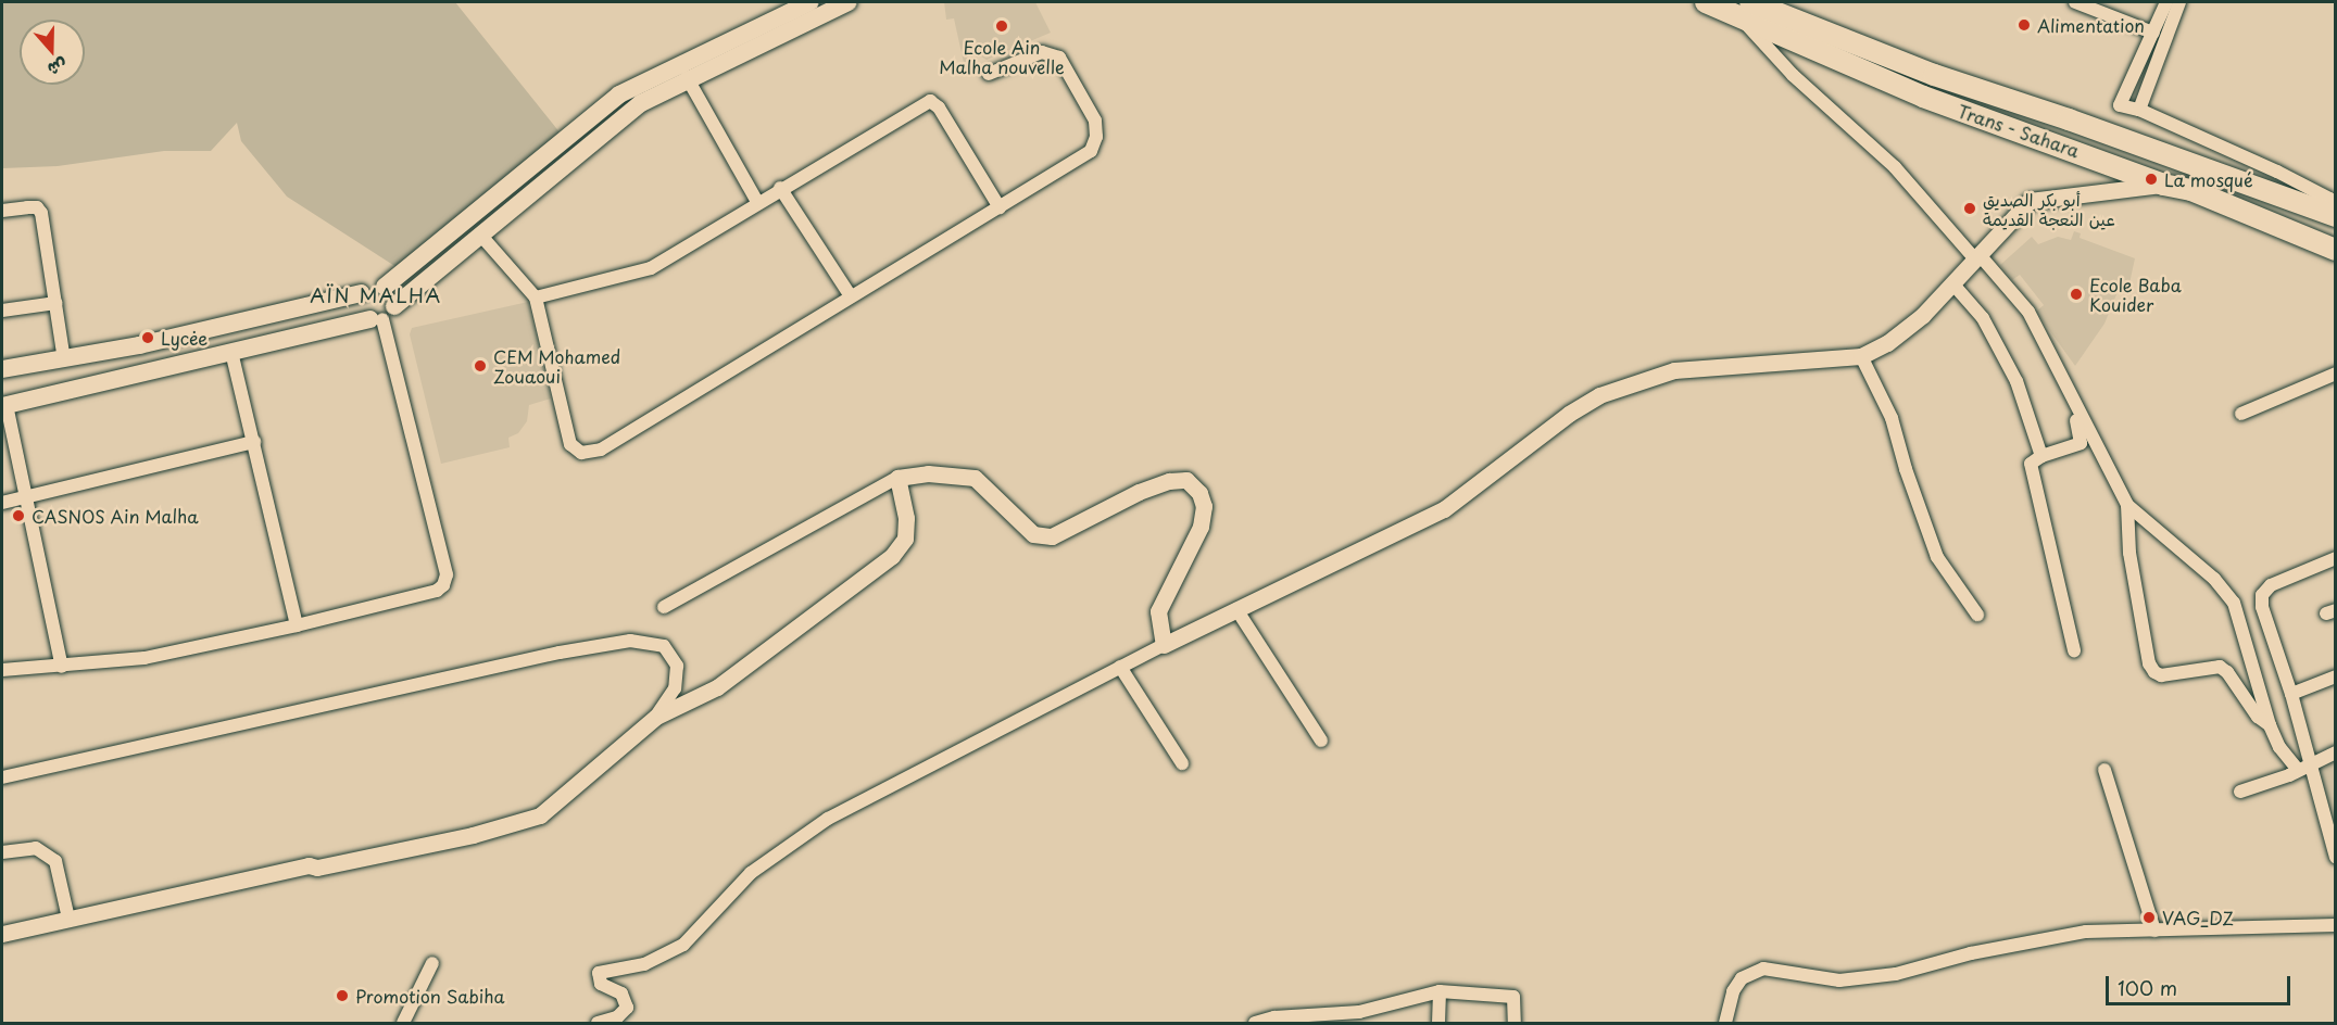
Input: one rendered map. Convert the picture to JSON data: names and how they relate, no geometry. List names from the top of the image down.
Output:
{
  "streets": {
    "highway": ["Trans - Sahara"]
  },
  "districts": ["AÏN MALHA"],
  "places": [
    "Alimentation",
    "Ecole Ain Malha nouvelle",
    "La mosqué",
    "أبو بكر الصديق عين النعجة القديمة",
    "Ecole Baba Kouider",
    "Lycėe",
    "CEM Mohamed Zouaoui",
    "CASNOS Ain Malha",
    "VAG_DZ",
    "Promotion Sabiha"
  ],
  "scale_bar": "100 m",
  "north": "bottom"
}
